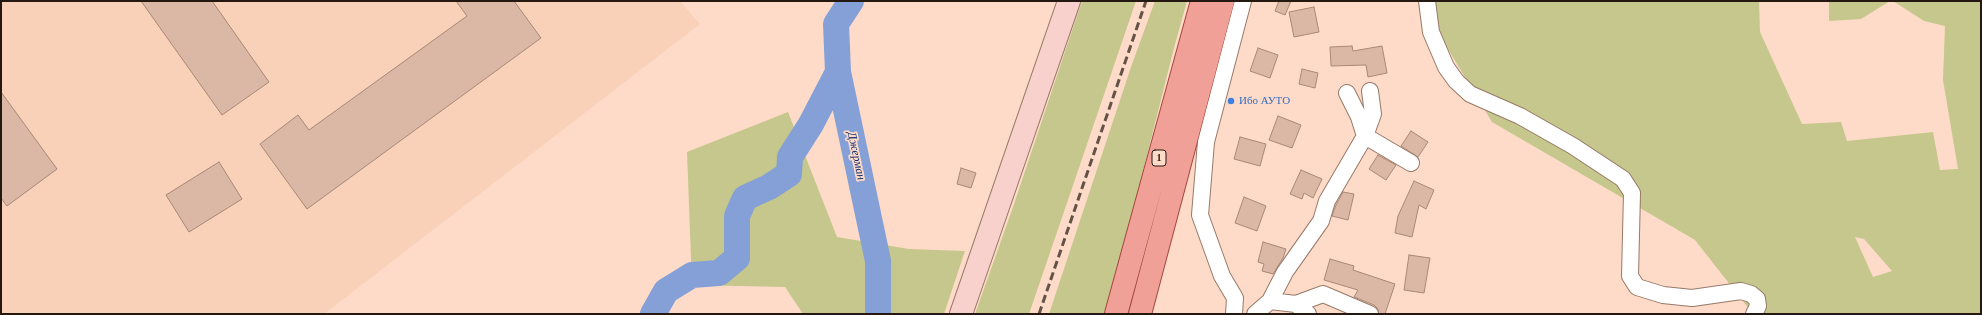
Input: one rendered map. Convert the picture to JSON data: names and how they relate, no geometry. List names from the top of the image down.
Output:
{
  "streets": {
    "main road": ["1"]
  },
  "water": ["Джерман"],
  "places": ["Ибо АУТО"]
}
